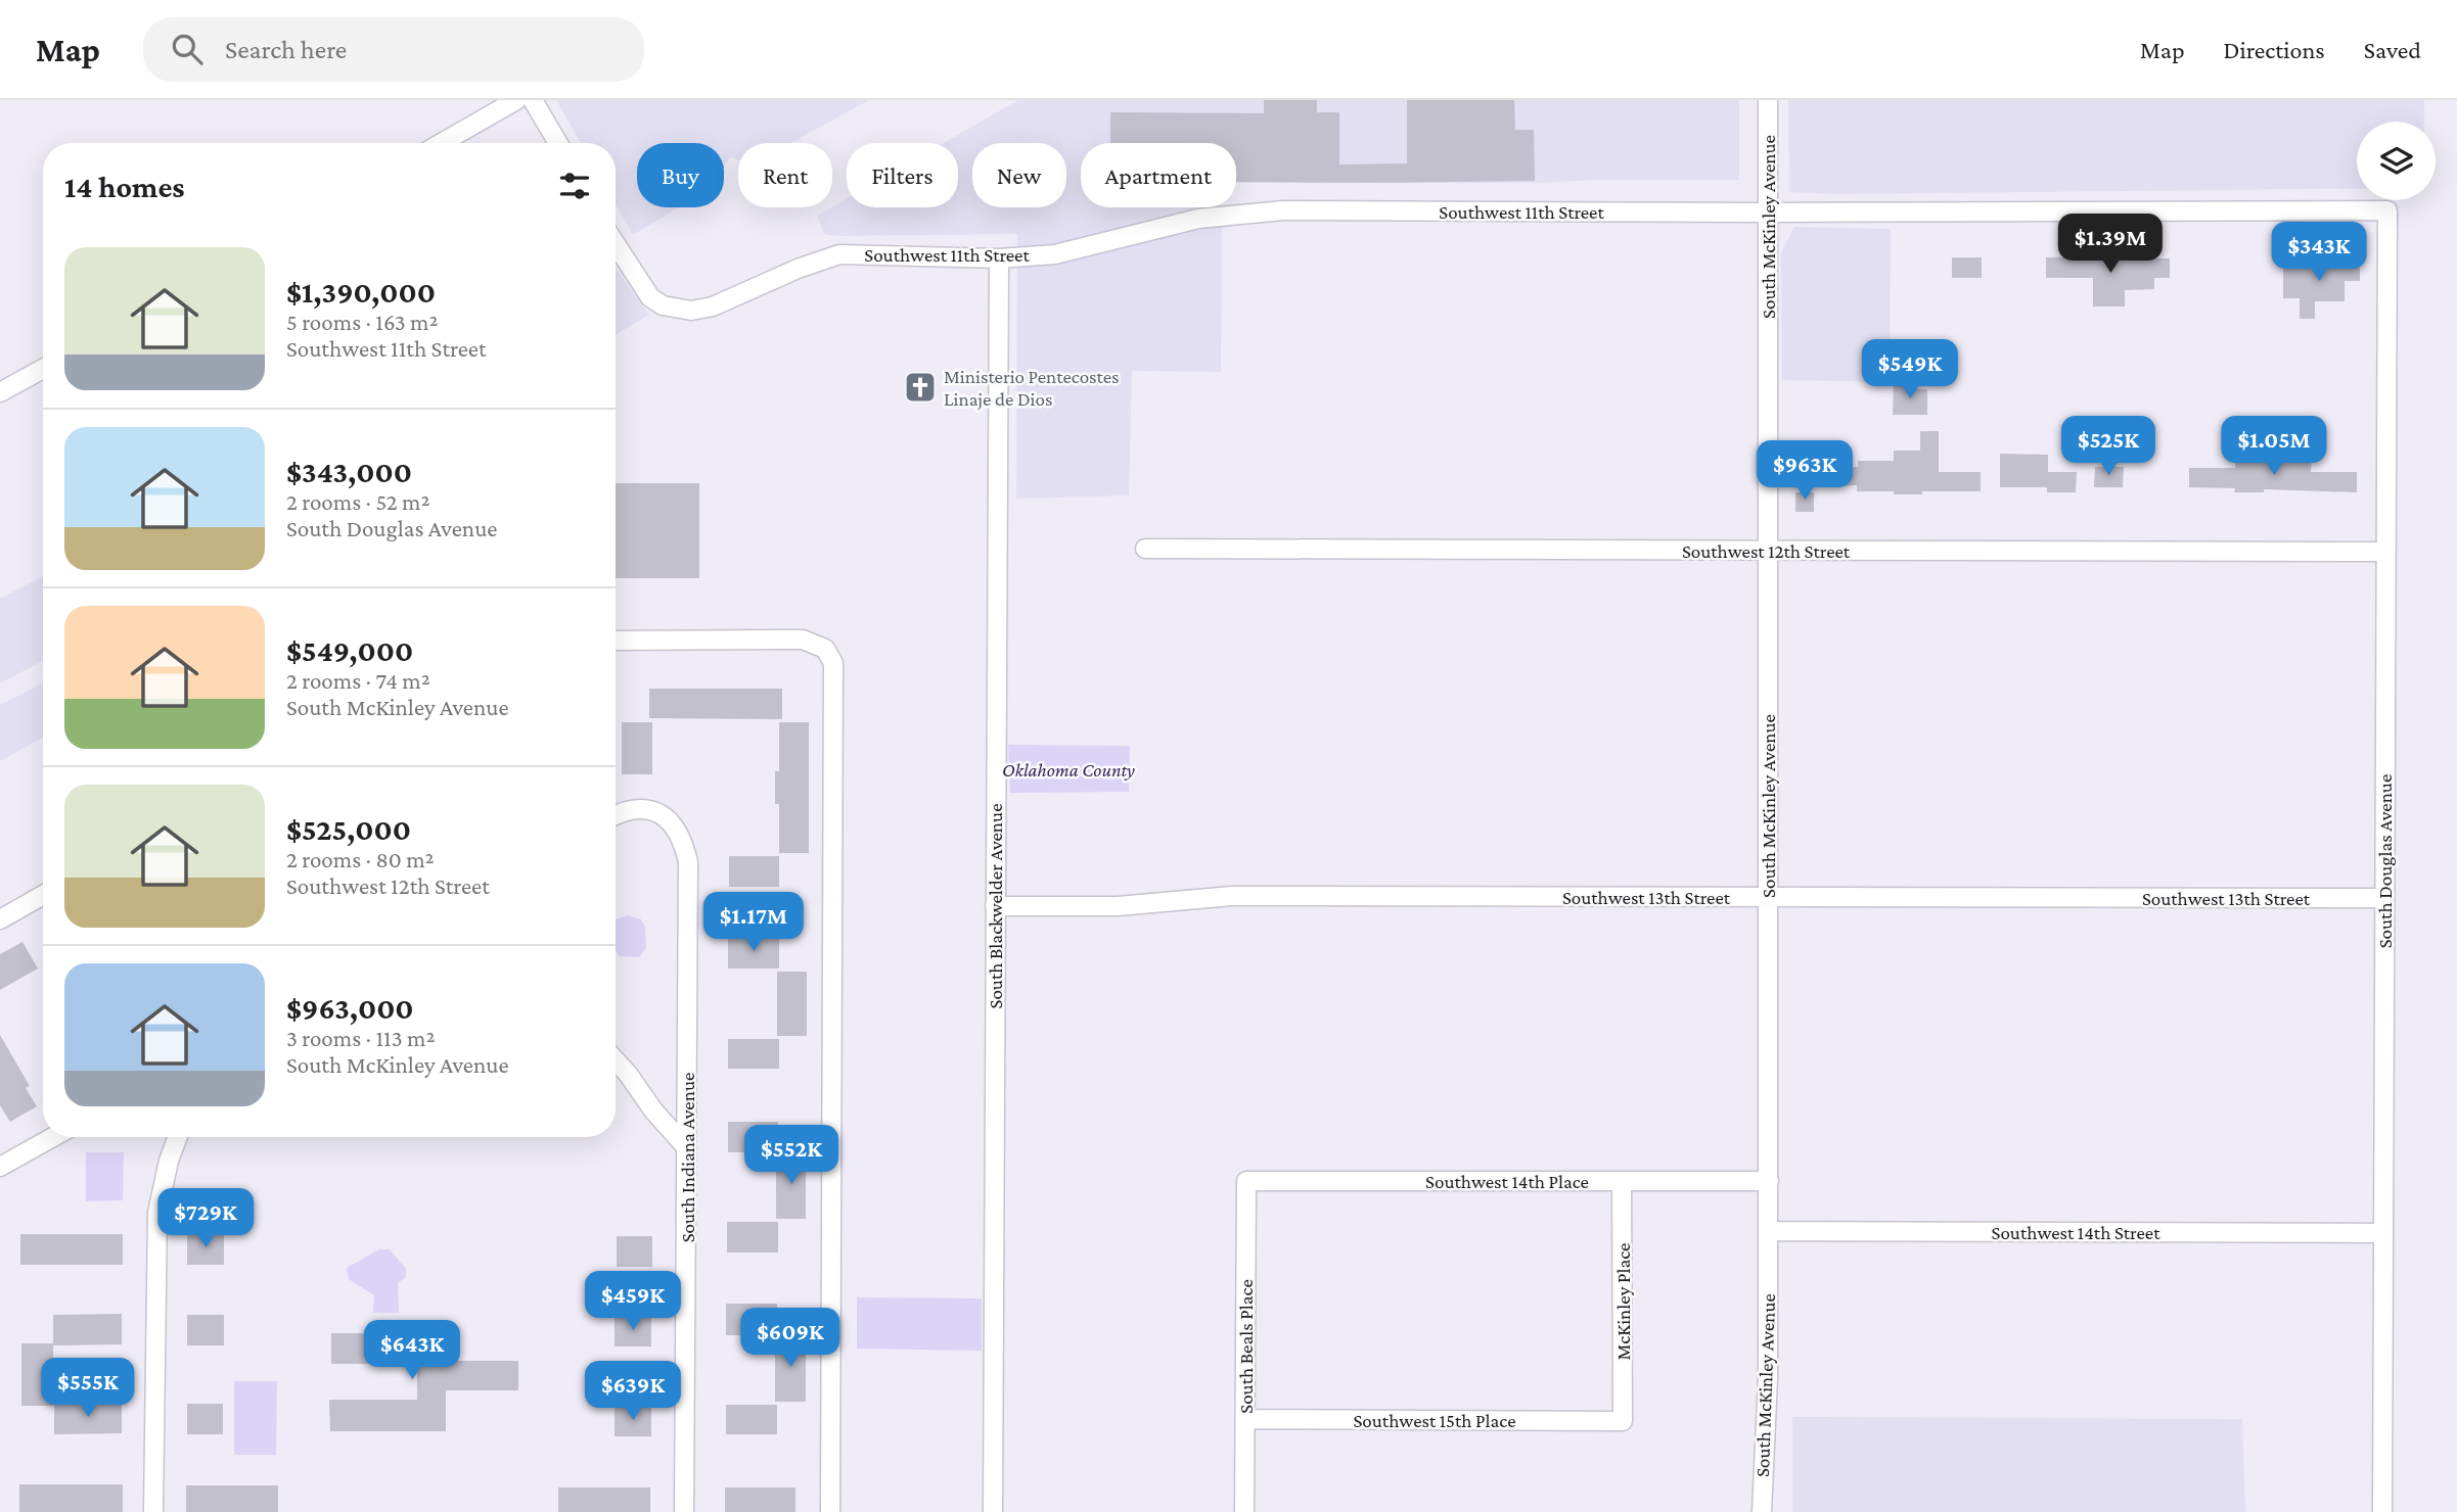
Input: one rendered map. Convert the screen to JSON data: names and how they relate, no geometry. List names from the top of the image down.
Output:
{
  "streets": {
    "street": [
      "Southwest 11th Street",
      "South McKinley Avenue",
      "Southwest 12th Street",
      "South Douglas Avenue",
      "Southwest 13th Street",
      "South Blackwelder Avenue",
      "South Indiana Avenue",
      "Southwest 14th Place",
      "Southwest 14th Street",
      "McKinley Place",
      "South Beals Place",
      "Southwest 15th Place"
    ]
  },
  "crossings": [
    ["Southwest 11th Street", "South McKinley Avenue"],
    ["Southwest 11th Street", "South Douglas Avenue"],
    ["Southwest 11th Street", "South Blackwelder Avenue"],
    ["South McKinley Avenue", "Southwest 12th Street"],
    ["South McKinley Avenue", "Southwest 13th Street"],
    ["South McKinley Avenue", "Southwest 14th Place"],
    ["South McKinley Avenue", "Southwest 14th Street"],
    ["Southwest 12th Street", "South Douglas Avenue"],
    ["South Douglas Avenue", "Southwest 13th Street"],
    ["South Douglas Avenue", "Southwest 14th Street"],
    ["Southwest 13th Street", "South Blackwelder Avenue"],
    ["Southwest 14th Place", "McKinley Place"],
    ["Southwest 14th Place", "South Beals Place"],
    ["McKinley Place", "Southwest 15th Place"],
    ["South Beals Place", "Southwest 15th Place"]
  ],
  "parks": ["Oklahoma County"],
  "places": {
    "church": ["Ministerio Pentecostes Linaje de Dios"]
  },
  "page": {
    "header": "Map",
    "search": "Search here",
    "nav": ["Map", "Directions", "Saved"],
    "chip": [
      "Buy",
      "Rent",
      "Filters",
      "New",
      "Apartment"
    ],
    "heading": "14 homes",
    "price": [
      "$1.39M",
      "$343K",
      "$549K",
      "$525K",
      "$1.05M",
      "$963K",
      "$1.17M",
      "$552K",
      "$729K",
      "$459K",
      "$609K",
      "$643K",
      "$555K",
      "$639K"
    ],
    "list": [
      {
        "name": "$1,390,000",
        "note": "5 rooms · 163 m² · Southwest 11th Street"
      },
      {
        "name": "$343,000",
        "note": "2 rooms · 52 m² · South Douglas Avenue"
      },
      {
        "name": "$549,000",
        "note": "2 rooms · 74 m² · South McKinley Avenue"
      },
      {
        "name": "$525,000",
        "note": "2 rooms · 80 m² · Southwest 12th Street"
      },
      {
        "name": "$963,000",
        "note": "3 rooms · 113 m² · South McKinley Avenue"
      }
    ]
  }
}
